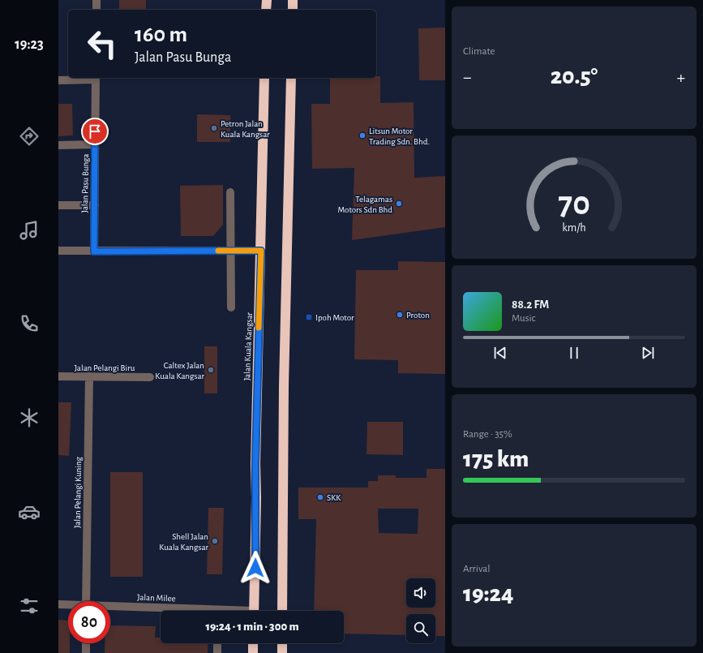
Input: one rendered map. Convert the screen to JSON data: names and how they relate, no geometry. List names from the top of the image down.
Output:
{
  "streets": {
    "highway": ["Jalan Kuala Kangsar"],
    "street": [
      "Jalan Pasu Bunga",
      "Jalan Pelangi Biru",
      "Jalan Pelangi Kuning",
      "Jalan Milee"
    ]
  },
  "crossings": [
    ["Jalan Pelangi Biru", "Jalan Pelangi Kuning"]
  ],
  "places": {
    "other": [
      "Petron Jalan Kuala Kangsar",
      "Litsun Motor Trading Sdn. Bhd.",
      "Telagamas Motors Sdn Bhd",
      "Proton",
      "Caltex Jalan Kuala Kangsar",
      "SKK",
      "Shell Jalan Kuala Kangsar"
    ],
    "transit": ["Ipoh Motor"]
  },
  "page": {
    "tabs": "19:23",
    "tile": [
      "Climate",
      ["Range · 35%", "175 km"],
      ["Arrival", "19:24"]
    ],
    "turn": ["160 m", "Jalan Pasu Bunga"],
    "heat": ["−", "20.5°", "+"],
    "song": ["88.2 FM", "Music"],
    "limit": "80",
    "trip": "19:24 · 1 min · 300 m",
    "gauge": ["70", "km/h"]
  }
}
